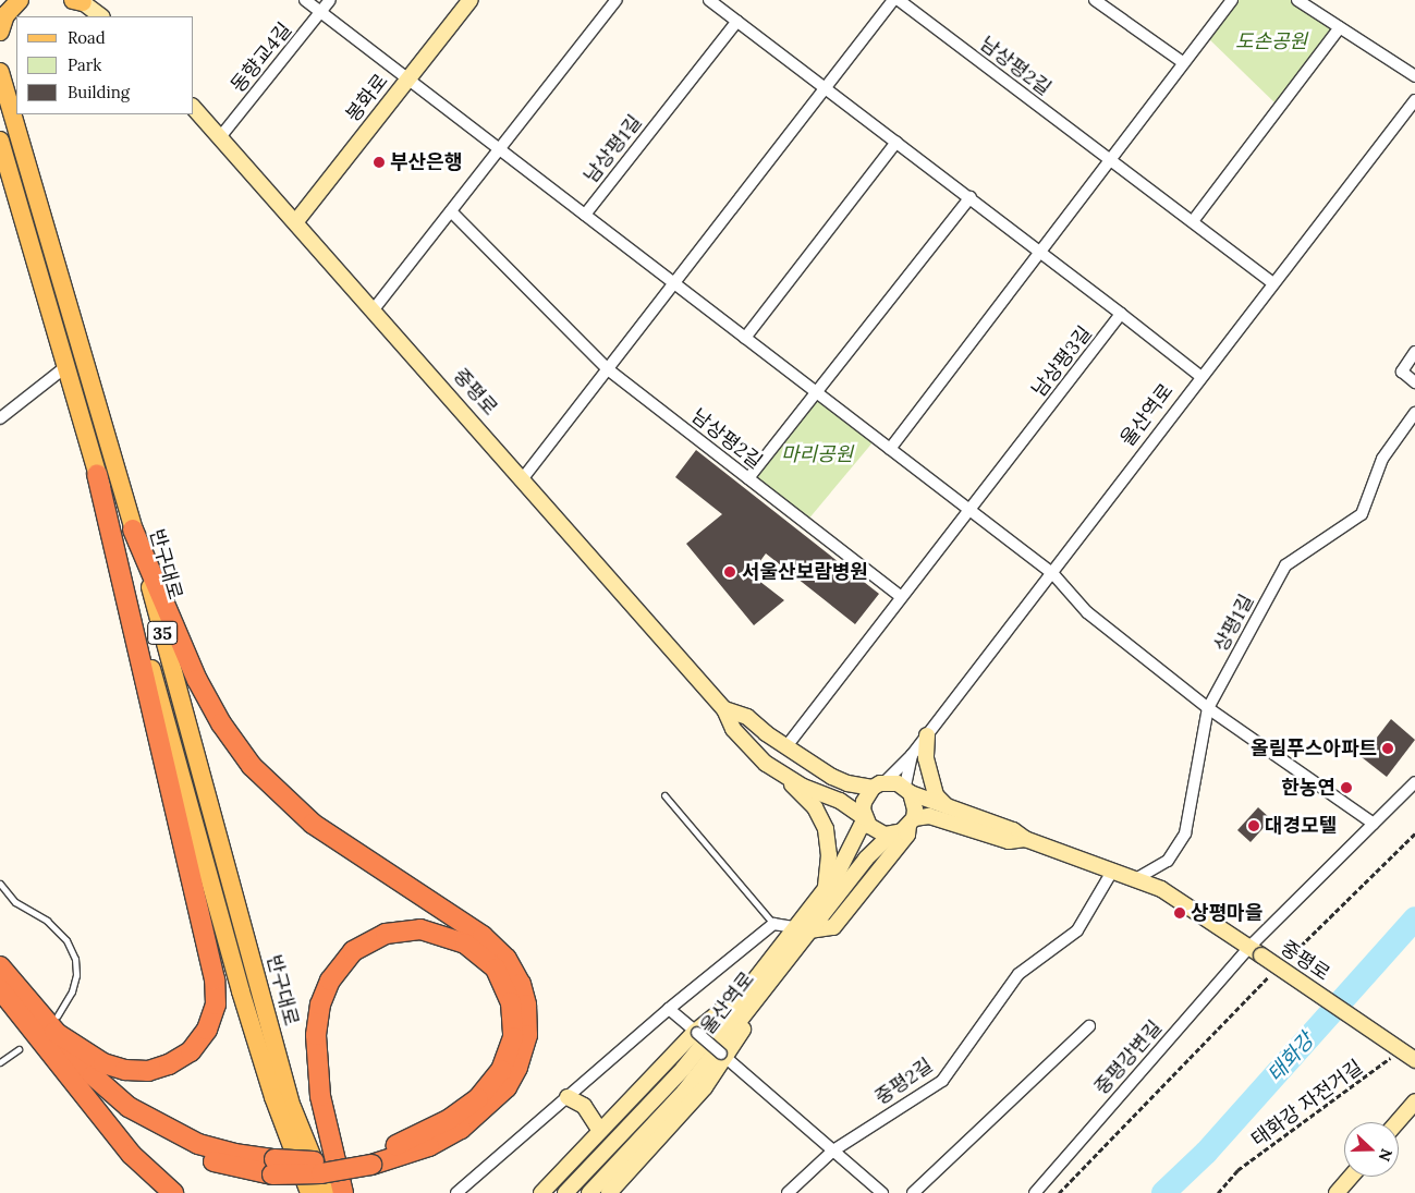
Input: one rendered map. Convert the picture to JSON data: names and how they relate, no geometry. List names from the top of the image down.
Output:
{
  "streets": {
    "main road": [
      "봉화로",
      "중평로",
      "울산역로",
      "반구대로",
      "35"
    ],
    "street": [
      "동향교4길",
      "남상평2길",
      "남상평1길",
      "남상평3길",
      "상평1길",
      "중평강변길",
      "중평2길"
    ],
    "path": ["태화강 자전거길"]
  },
  "crossings": [
    ["동향교4길", "중평로"],
    ["남상평2길", "남상평3길"],
    ["봉화로", "중평로"],
    ["중평로", "상평1길"],
    ["중평로", "중평강변길"],
    ["중평로", "중평2길"]
  ],
  "water": ["태화강"],
  "parks": ["도손공원", "마리공원"],
  "places": [
    "부산은행",
    "서울산보람병원",
    "올림푸스아파트",
    "한농연",
    "대경모텔",
    "상평마을"
  ],
  "legend": ["Road", "Park", "Building"],
  "north": "right"
}
